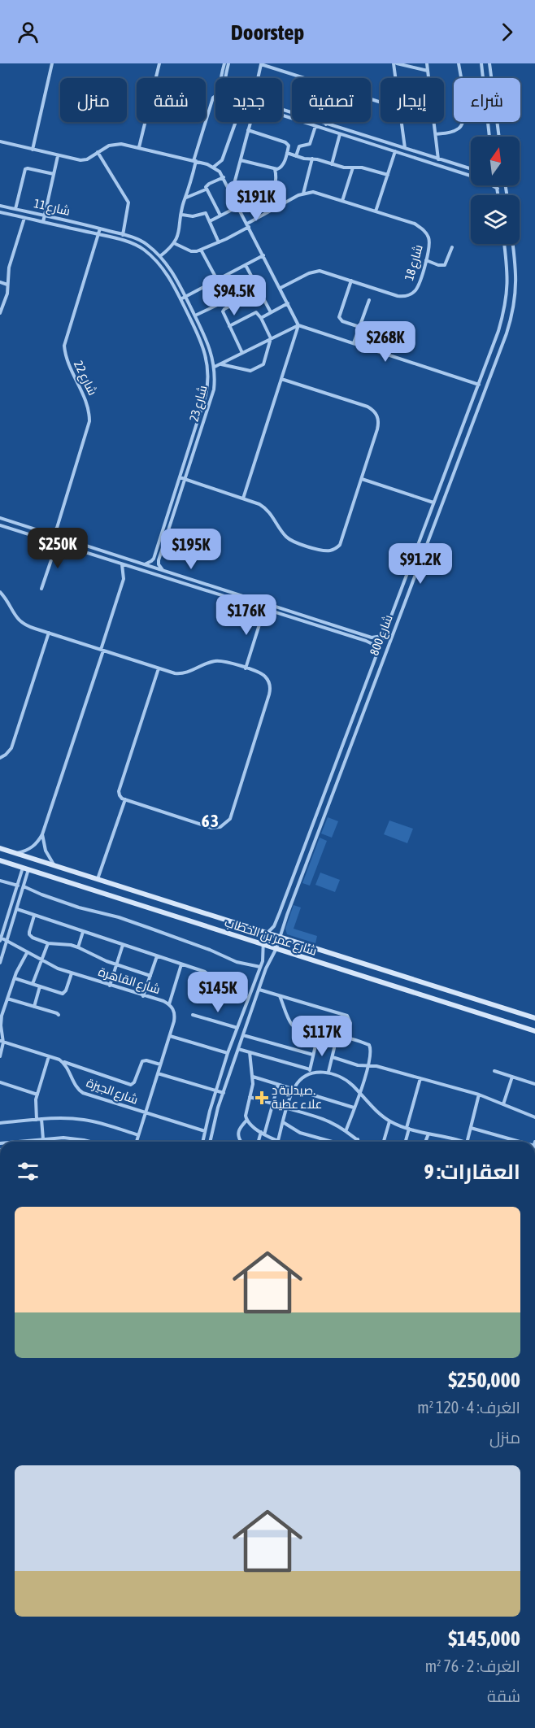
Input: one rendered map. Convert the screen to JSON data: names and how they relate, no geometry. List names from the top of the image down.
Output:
{
  "streets": {
    "street": [
      "شارع 11",
      "شارع 18",
      "شارع 22",
      "شارع 23",
      "شارع 800",
      "شارع عمر بن الخطاب",
      "شارع القاهرة",
      "شارع الجيزة"
    ]
  },
  "crossings": [
    ["شارع 11", "شارع 22"],
    ["شارع 11", "شارع 23"],
    ["شارع 22", "شارع 23"],
    ["شارع 800", "شارع عمر بن الخطاب"],
    ["شارع 800", "شارع الجيزة"],
    ["شارع القاهرة", "شارع الجيزة"]
  ],
  "districts": ["63"],
  "places": {
    "health": ["صيدلية د. علاء عطية"]
  },
  "north": "top",
  "page": {
    "header": "Doorstep",
    "chip": [
      "شراء",
      "إيجار",
      "تصفية",
      "جديد",
      "شقة",
      "منزل"
    ],
    "price": [
      "$191K",
      "$94.5K",
      "$268K",
      "$250K",
      "$195K",
      "$91.2K",
      "$176K",
      "$145K",
      "$117K"
    ],
    "heading": "العقارات: 9",
    "list": [
      {
        "name": "$250,000",
        "note": "الغرف: 4 · 120 m² · منزل"
      },
      {
        "name": "$145,000",
        "note": "الغرف: 2 · 76 m² · شقة"
      }
    ]
  }
}
